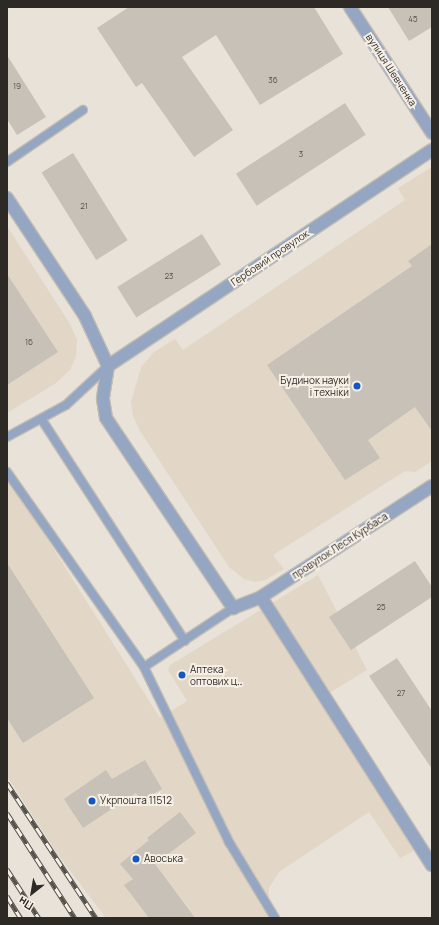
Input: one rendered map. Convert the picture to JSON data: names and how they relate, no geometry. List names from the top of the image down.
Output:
{
  "streets": {
    "street": ["вулиця Шевченка", "Гербовий провулок", "провулок Леся Курбаса"]
  },
  "places": [
    "Будинок науки і техніки",
    "Аптека оптових ц‥",
    "Укрпошта 11512",
    "Авоська"
  ],
  "house_numbers": [
    "45",
    "36",
    "19",
    "3",
    "21",
    "23",
    "16",
    "25",
    "27"
  ],
  "north": "bottom left"
}
